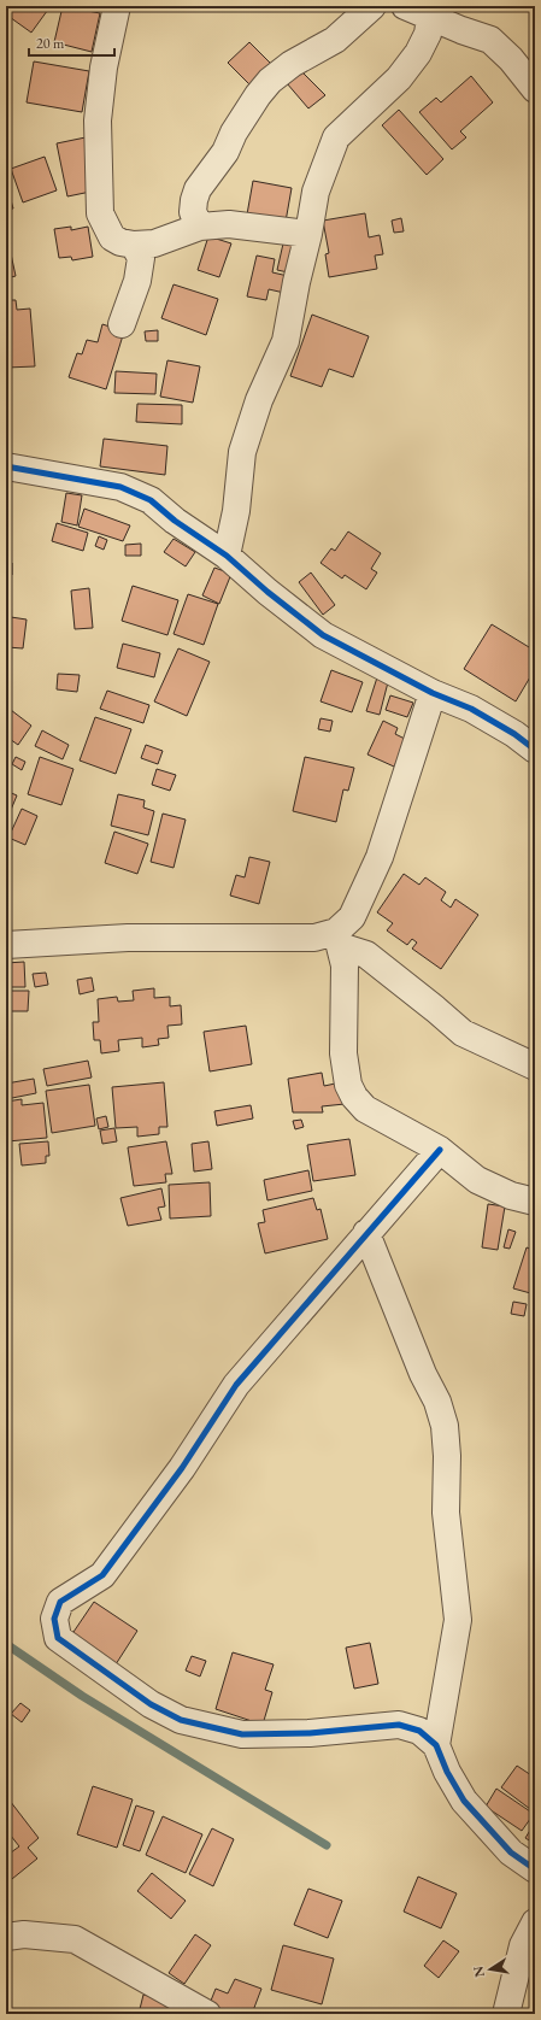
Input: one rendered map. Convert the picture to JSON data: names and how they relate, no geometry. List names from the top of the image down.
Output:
{
  "scale_bar": "20 m",
  "north": "left"
}
